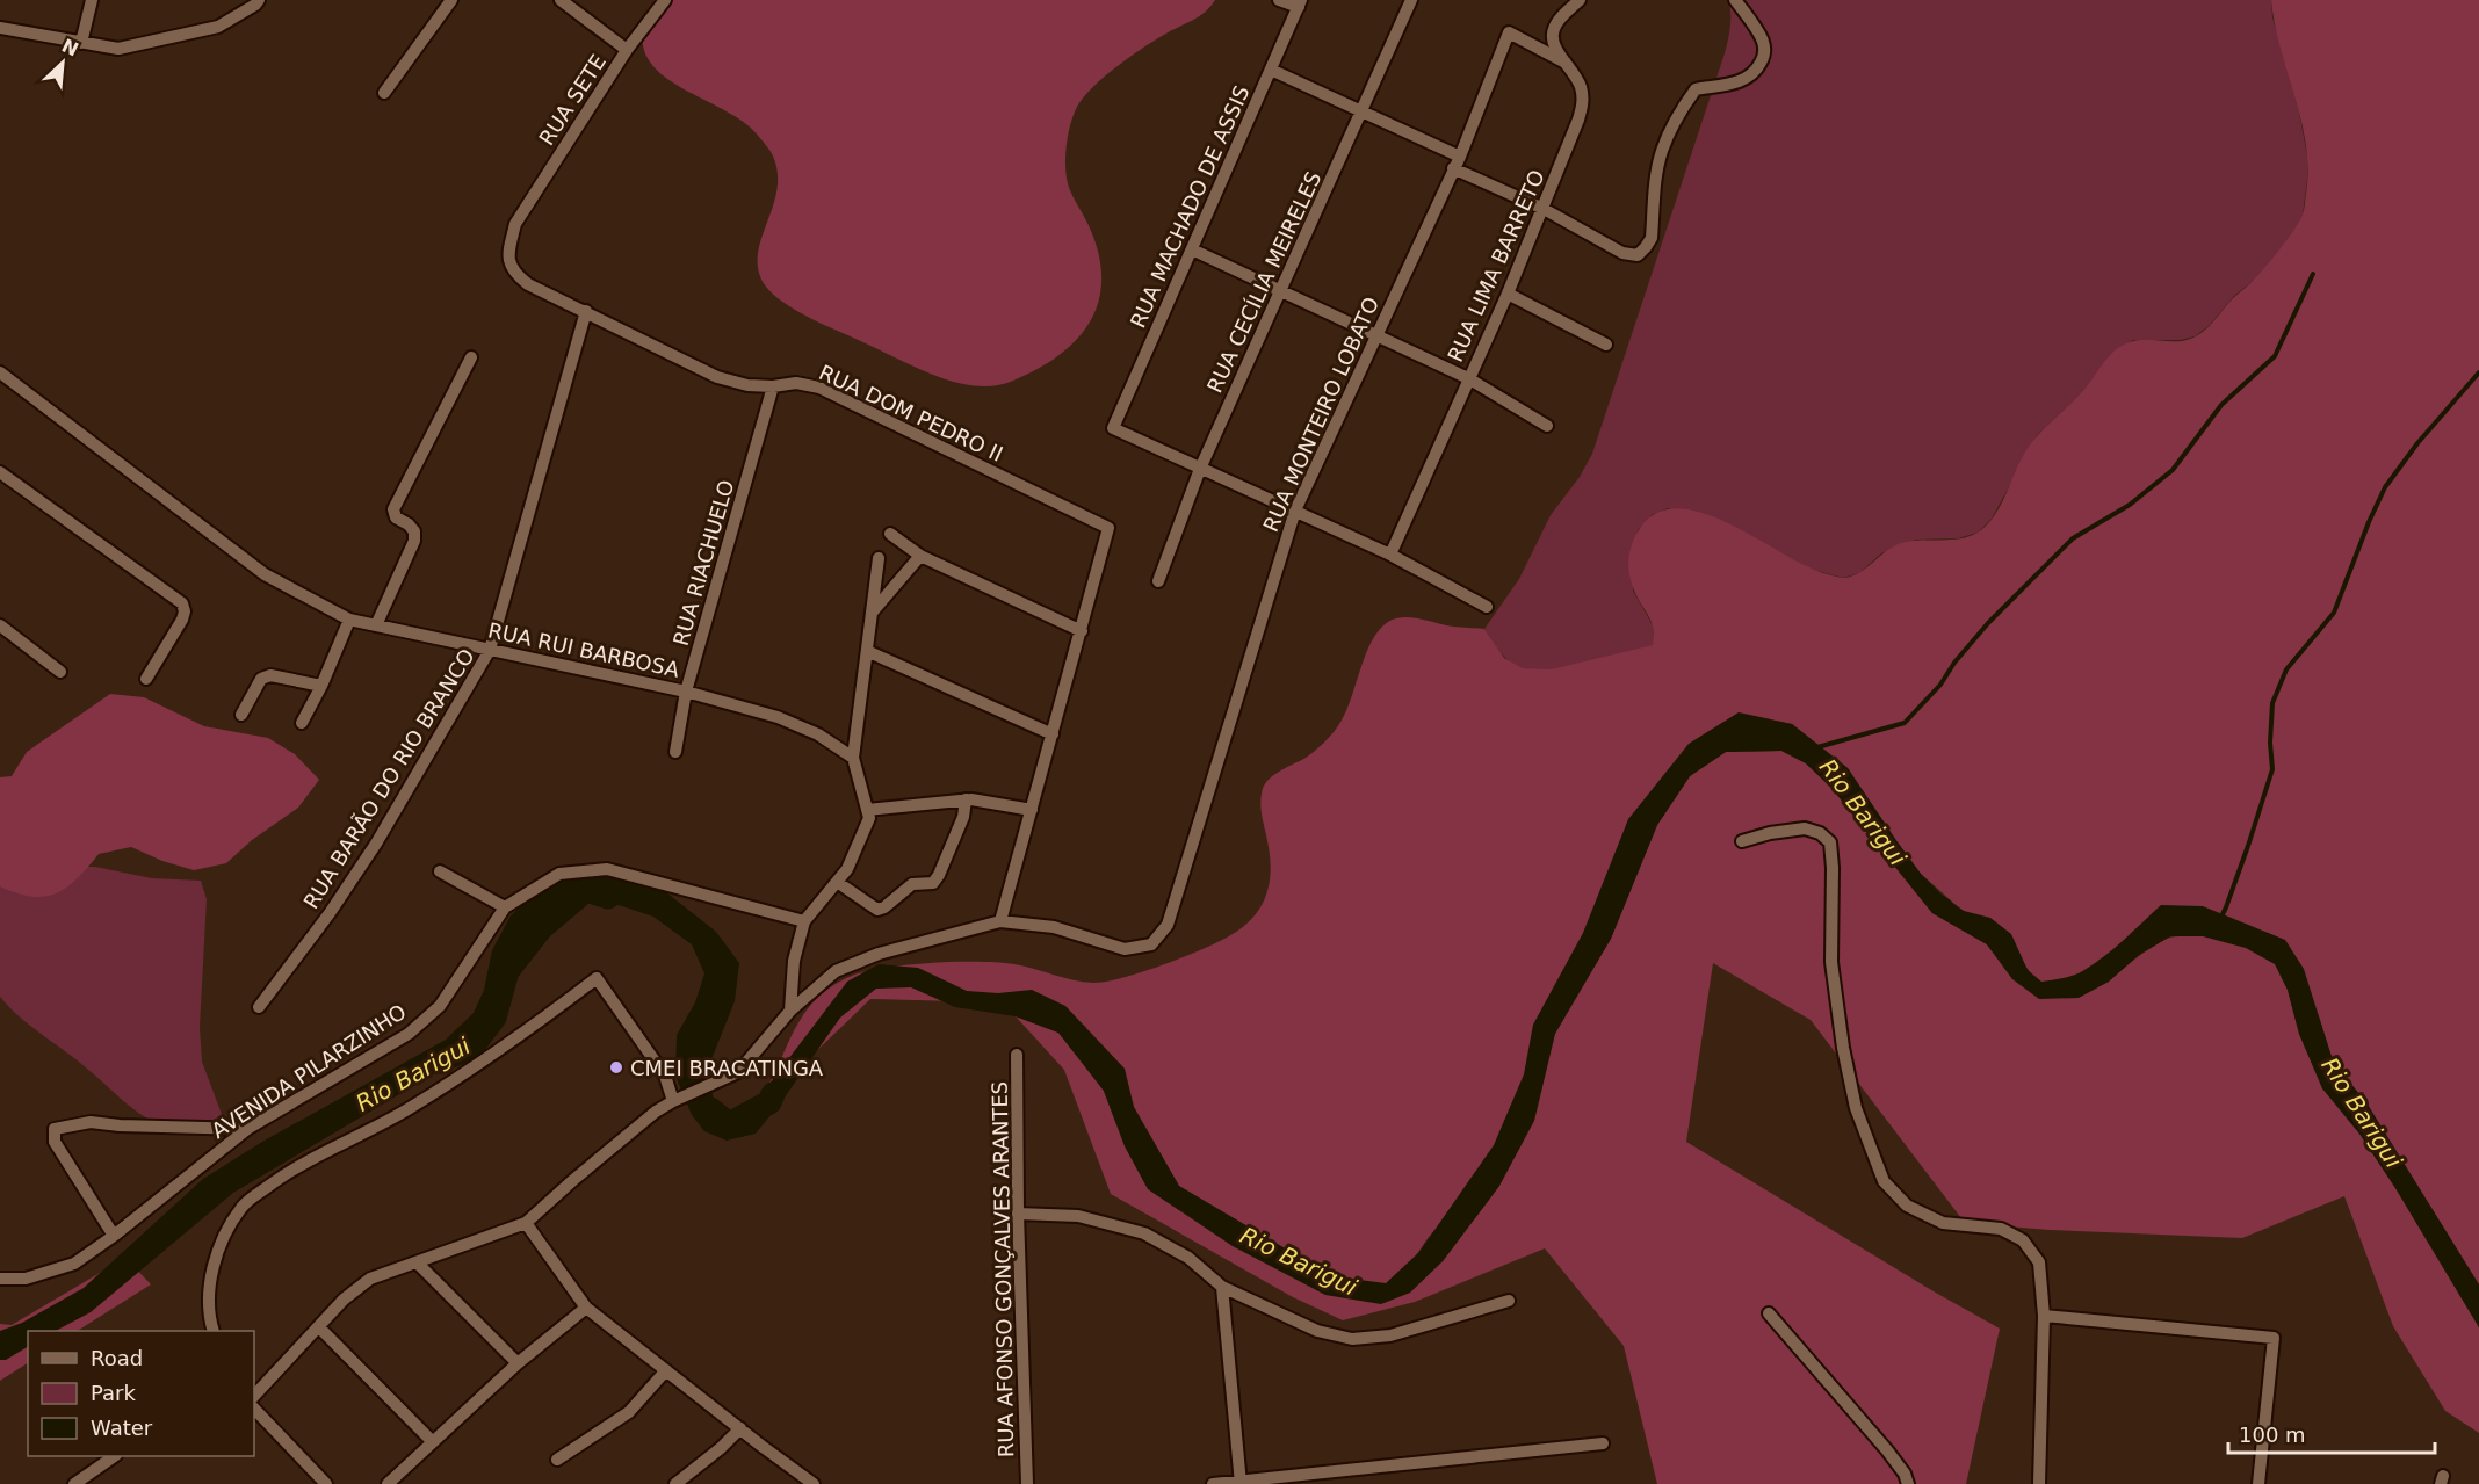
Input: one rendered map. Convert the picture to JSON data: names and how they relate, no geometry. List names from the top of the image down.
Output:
{
  "streets": {
    "street": [
      "RUA SETE",
      "RUA MACHADO DE ASSIS",
      "RUA LIMA BARRETO",
      "RUA CECÍLIA MEIRELES",
      "RUA DOM PEDRO II",
      "RUA MONTEIRO LOBATO",
      "RUA RIACHUELO",
      "RUA RUI BARBOSA",
      "RUA BARÃO DO RIO BRANCO",
      "AVENIDA PILARZINHO",
      "RUA AFONSO GONÇALVES ARANTES"
    ]
  },
  "crossings": [
    ["RUA SETE", "RUA DOM PEDRO II"],
    ["RUA MACHADO DE ASSIS", "RUA CECÍLIA MEIRELES"],
    ["RUA LIMA BARRETO", "RUA MONTEIRO LOBATO"],
    ["RUA DOM PEDRO II", "RUA RIACHUELO"],
    ["RUA DOM PEDRO II", "RUA BARÃO DO RIO BRANCO"],
    ["RUA RIACHUELO", "RUA RUI BARBOSA"],
    ["RUA RUI BARBOSA", "RUA BARÃO DO RIO BRANCO"]
  ],
  "water": ["Rio Barigui"],
  "places": ["CMEI BRACATINGA"],
  "legend": ["Road", "Park", "Water"],
  "scale_bar": "100 m",
  "north": "top right"
}
